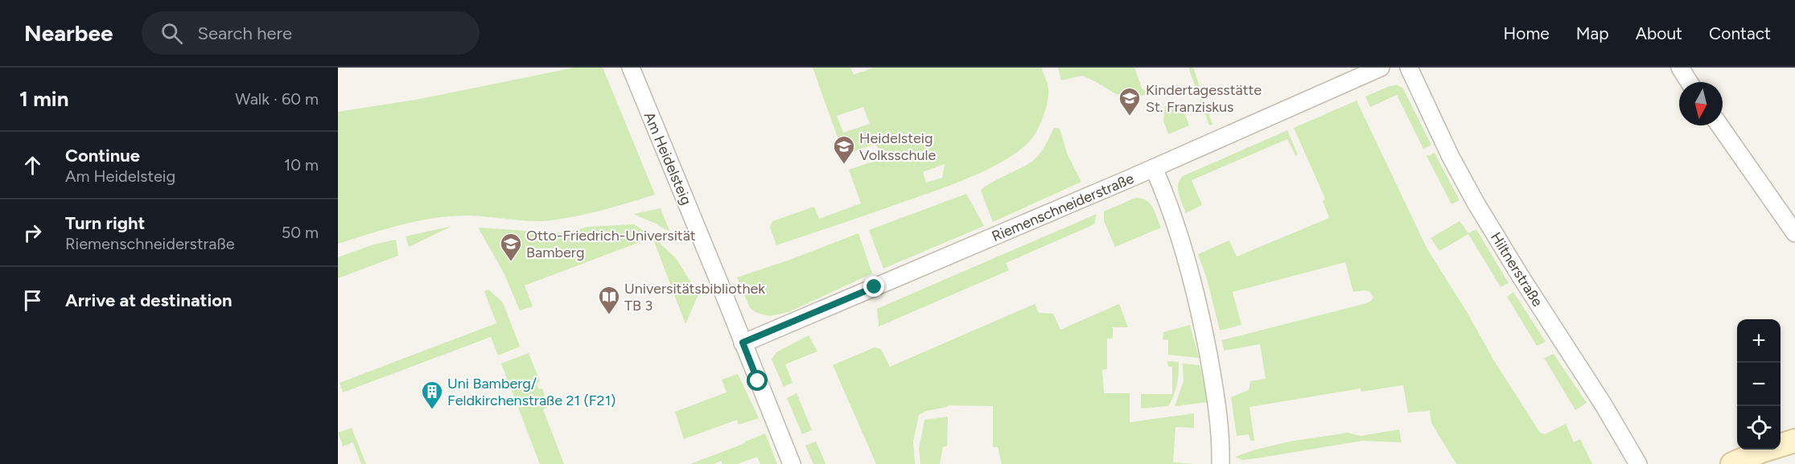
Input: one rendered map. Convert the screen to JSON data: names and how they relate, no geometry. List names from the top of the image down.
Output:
{
  "streets": {
    "street": ["Am Heidelsteig", "Riemenschneiderstraße", "Hiltnerstraße"]
  },
  "crossings": [
    ["Am Heidelsteig", "Riemenschneiderstraße"]
  ],
  "places": {
    "school or university": ["Kindertagesstätte St. Franziskus", "Heidelsteig Volksschule", "Otto-Friedrich-Universität Bamberg"],
    "library": ["Universitätsbibliothek TB 3"],
    "building": ["Uni Bamberg/ Feldkirchenstraße 21 (F21)"]
  },
  "north": "bottom",
  "page": {
    "header": "Nearbee",
    "search": "Search here",
    "nav": [
      "Home",
      "Map",
      "About",
      "Contact"
    ],
    "heading": ["1 min", "Walk · 60 m"],
    "list": [
      ["Continue", "Am Heidelsteig", "10 m"],
      ["Turn right", "Riemenschneiderstraße", "50 m"],
      "Arrive at destination"
    ],
    "map_buttons": ["+", "−"]
  }
}
